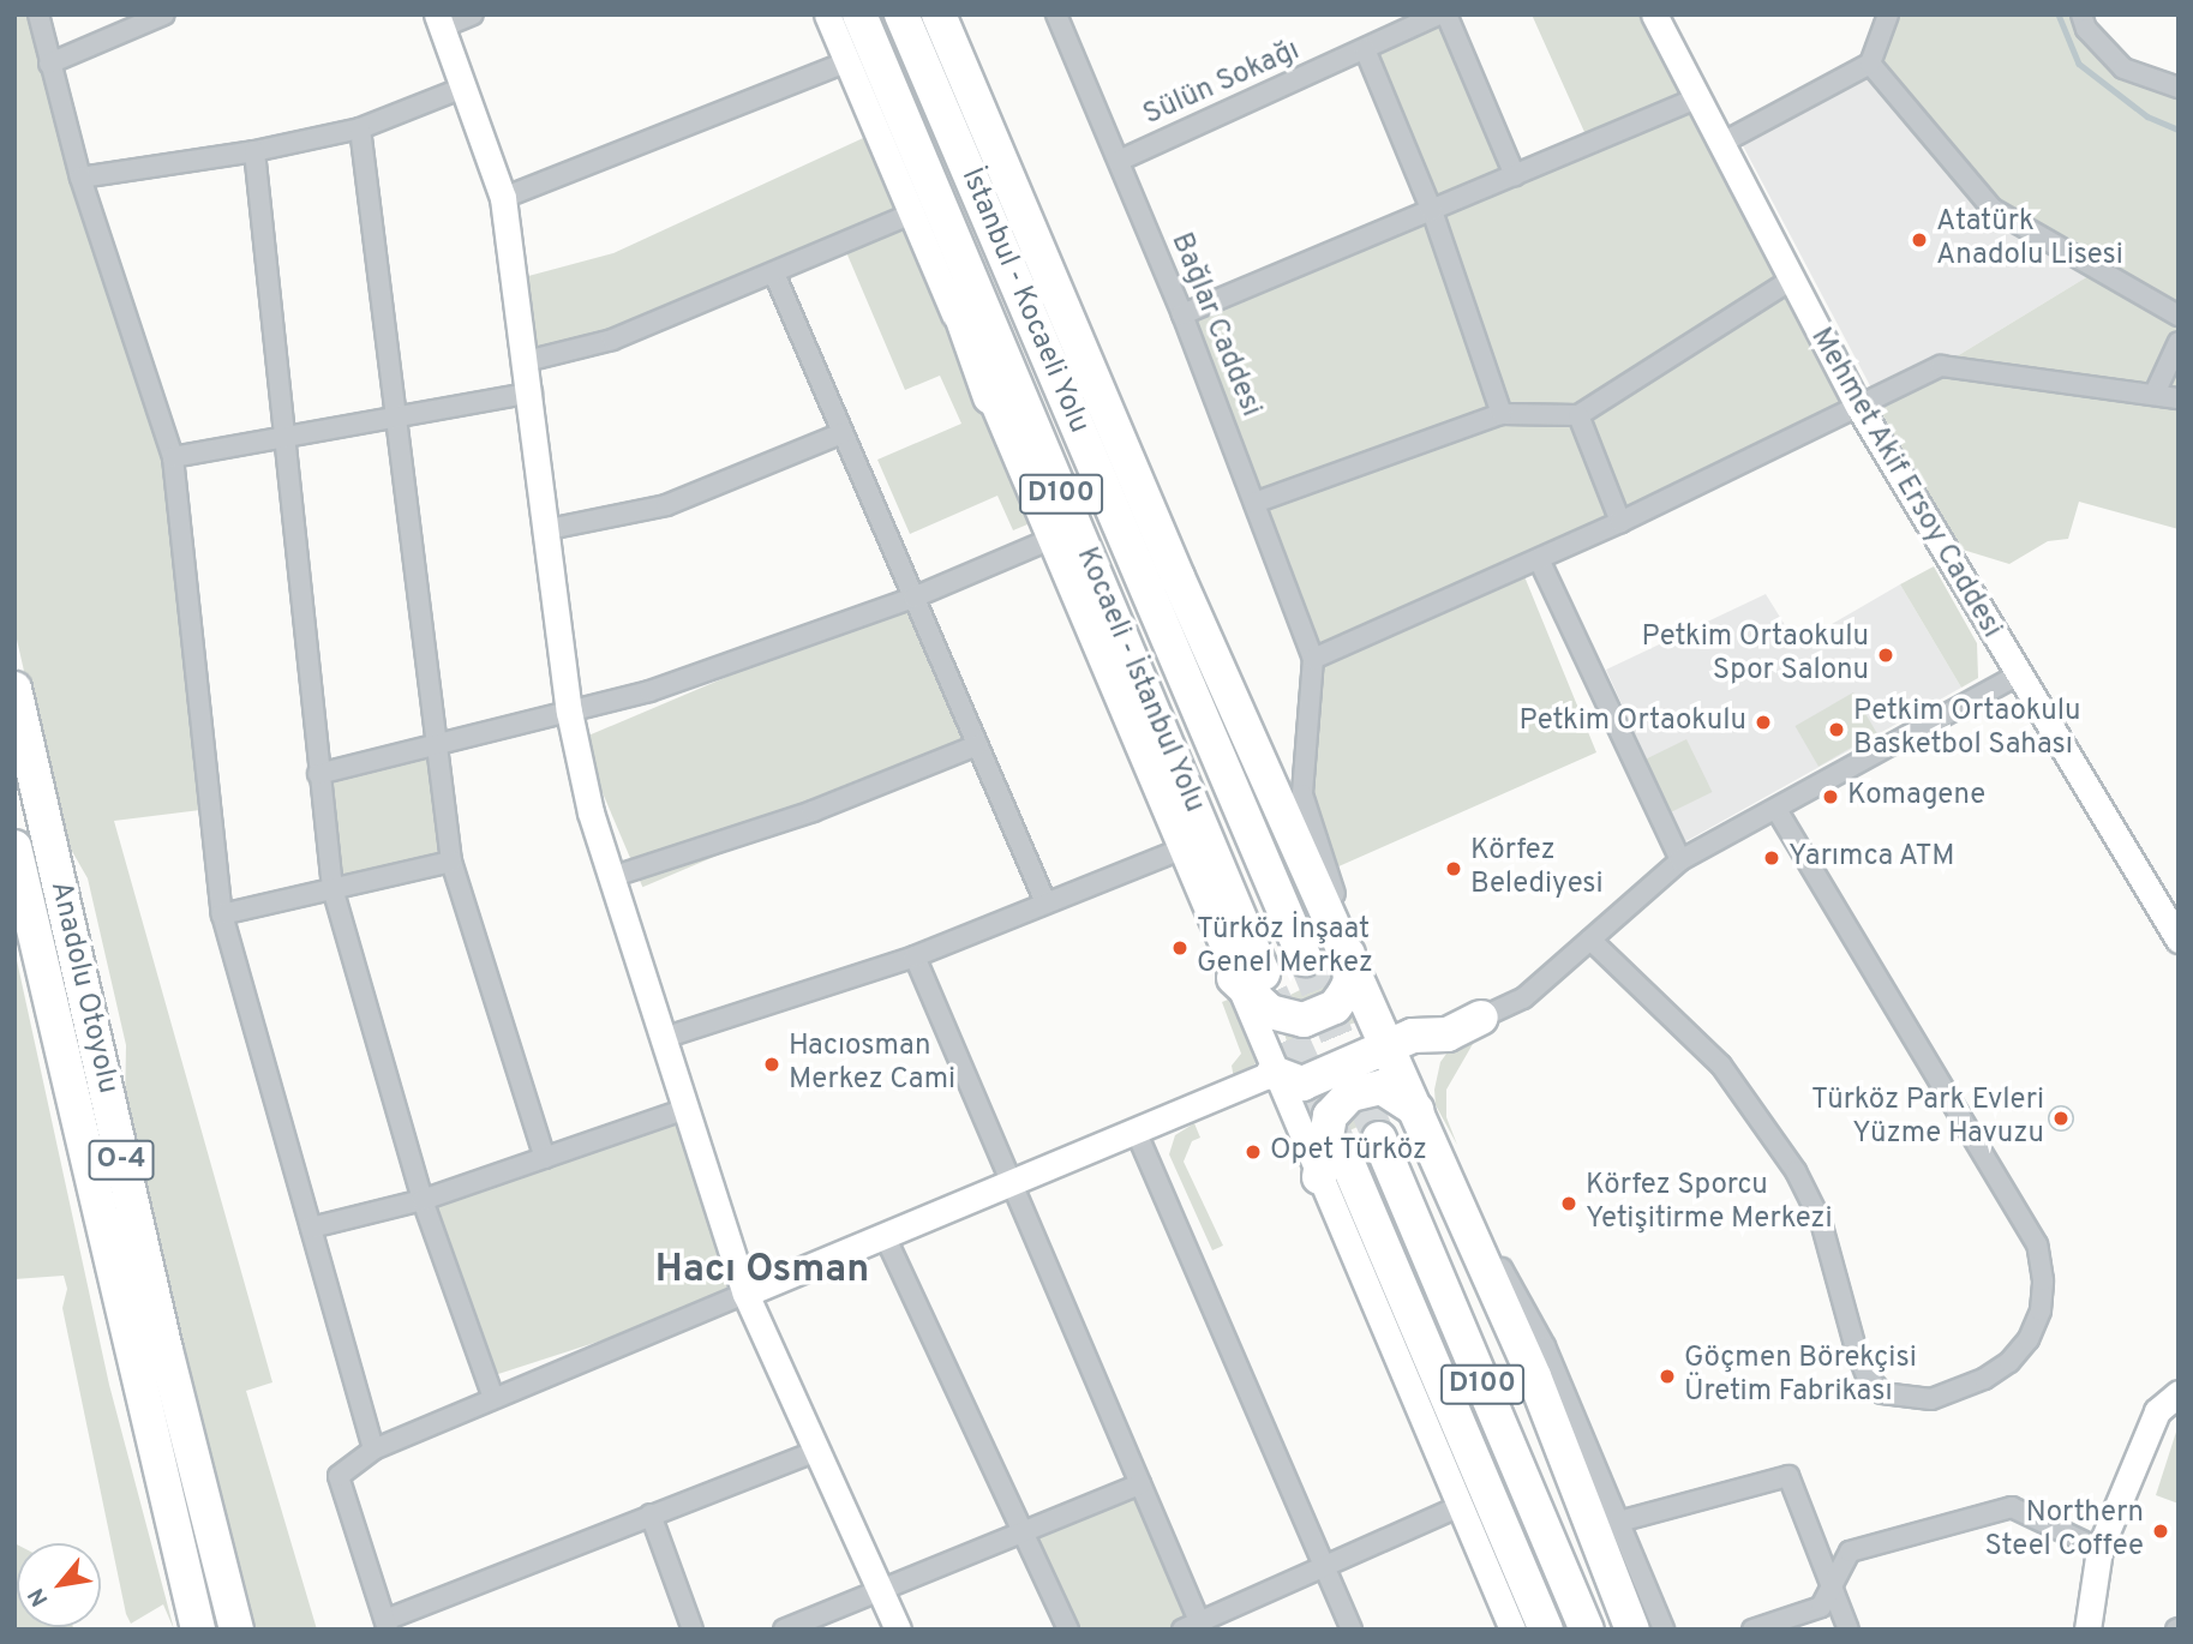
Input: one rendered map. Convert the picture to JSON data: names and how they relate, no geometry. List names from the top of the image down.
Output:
{
  "streets": {
    "highway": [
      "İstanbul - Kocaeli Yolu",
      "D100",
      "Kocaeli - İstanbul Yolu",
      "Anadolu Otoyolu",
      "O-4"
    ],
    "main road": ["Mehmet Akif Ersoy Caddesi"],
    "street": ["Sülün Sokağı", "Bağlar Caddesi"]
  },
  "crossings": [
    ["Sülün Sokağı", "Bağlar Caddesi"]
  ],
  "districts": ["Hacı Osman"],
  "places": [
    "Atatürk Anadolu Lisesi",
    "Petkim Ortaokulu Spor Salonu",
    "Petkim Ortaokulu",
    "Petkim Ortaokulu Basketbol Sahası",
    "Komagene",
    "Yarımca ATM",
    "Körfez Belediyesi",
    "Türköz İnşaat Genel Merkez",
    "Hacıosman Merkez Cami",
    "Türköz Park Evleri Yüzme Havuzu",
    "Opet Türköz",
    "Körfez Sporcu Yetişitirme Merkezi",
    "Göçmen Börekçisi Üretim Fabrikası",
    "Northern Steel Coffee"
  ],
  "north": "bottom left"
}
